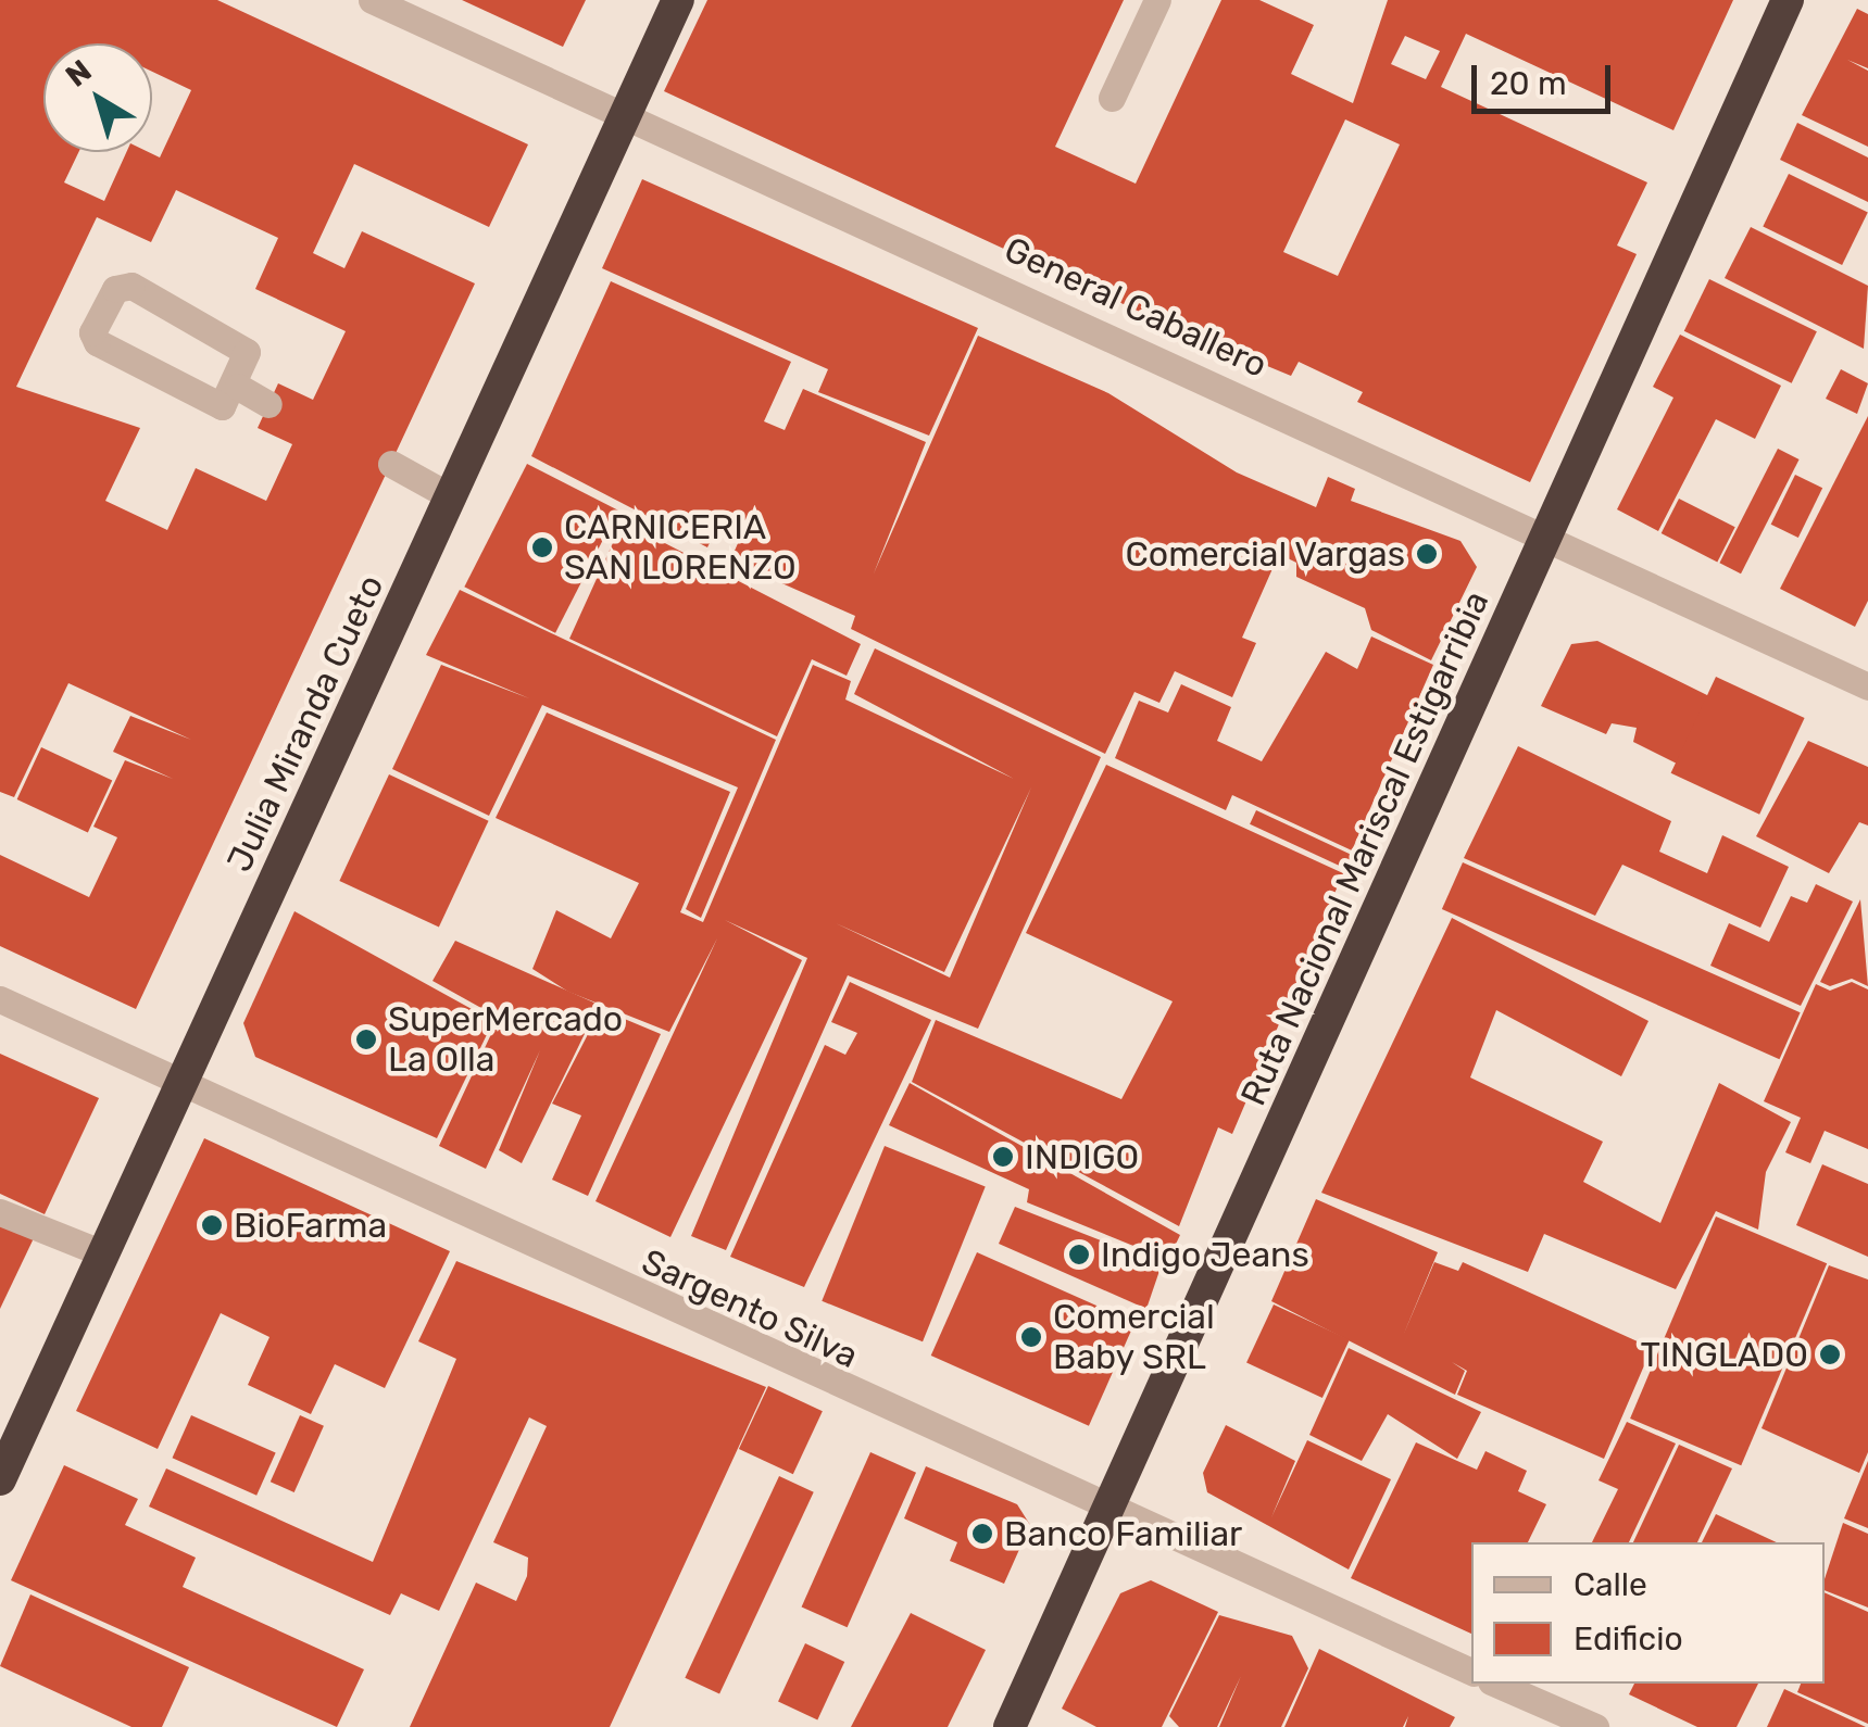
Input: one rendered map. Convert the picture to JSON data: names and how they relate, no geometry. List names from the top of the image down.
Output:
{
  "streets": {
    "highway": ["Julia Miranda Cueto", "Ruta Nacional Mariscal Estigarribia"],
    "street": ["General Caballero", "Sargento Silva"]
  },
  "crossings": [
    ["General Caballero", "Julia Miranda Cueto"],
    ["General Caballero", "Ruta Nacional Mariscal Estigarribia"],
    ["Julia Miranda Cueto", "Sargento Silva"],
    ["Ruta Nacional Mariscal Estigarribia", "Sargento Silva"]
  ],
  "places": [
    "CARNICERIA SAN LORENZO",
    "Comercial Vargas",
    "SuperMercado La Olla",
    "INDIGO",
    "BioFarma",
    "Indigo Jeans",
    "Comercial Baby SRL",
    "TINGLADO",
    "Banco Familiar"
  ],
  "legend": ["Calle", "Edificio"],
  "scale_bar": "20 m",
  "north": "top left"
}
